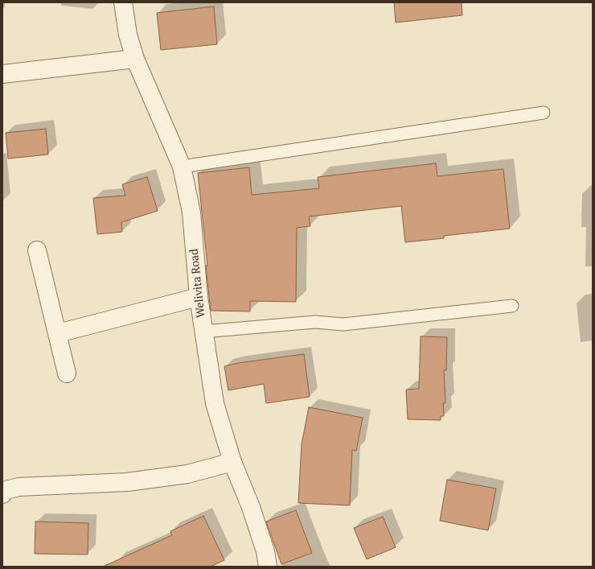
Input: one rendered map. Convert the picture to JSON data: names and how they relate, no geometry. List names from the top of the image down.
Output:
{
  "streets": {
    "street": ["Welivita Road"]
  }
}
